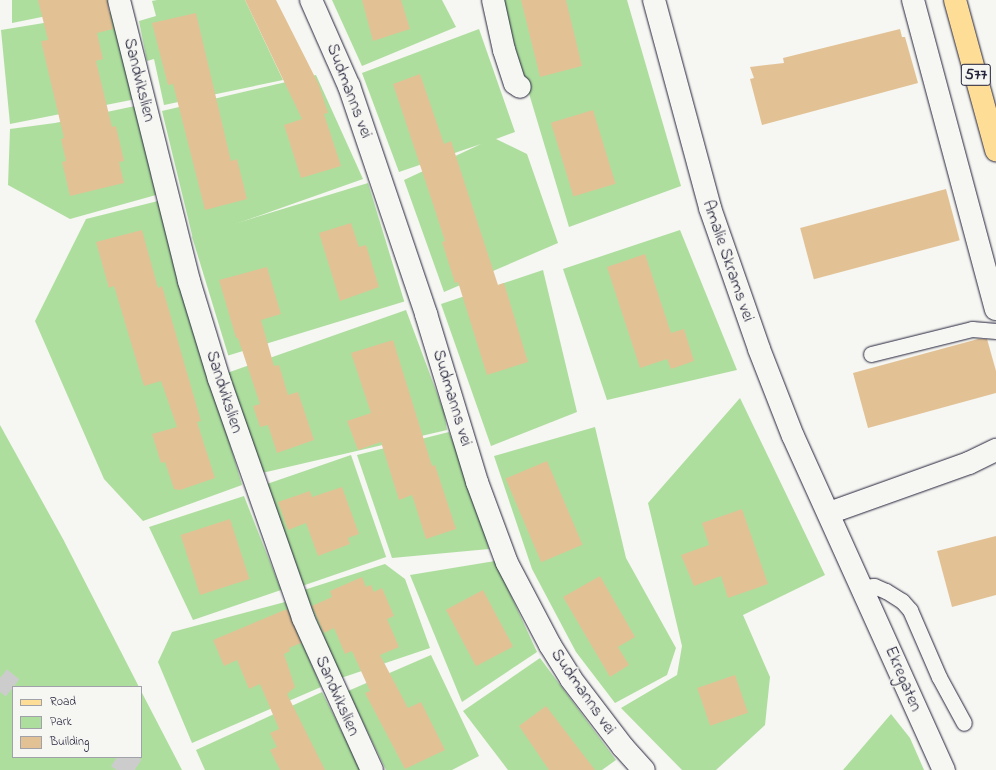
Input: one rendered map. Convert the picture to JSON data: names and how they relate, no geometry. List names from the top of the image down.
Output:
{
  "streets": {
    "main road": ["577"],
    "street": [
      "Sandvikslien",
      "Sudmanns vei",
      "Amalie Skrams vei",
      "Ekregaten"
    ]
  },
  "crossings": [
    ["Amalie Skrams vei", "Ekregaten"]
  ],
  "legend": ["Road", "Park", "Building"]
}
